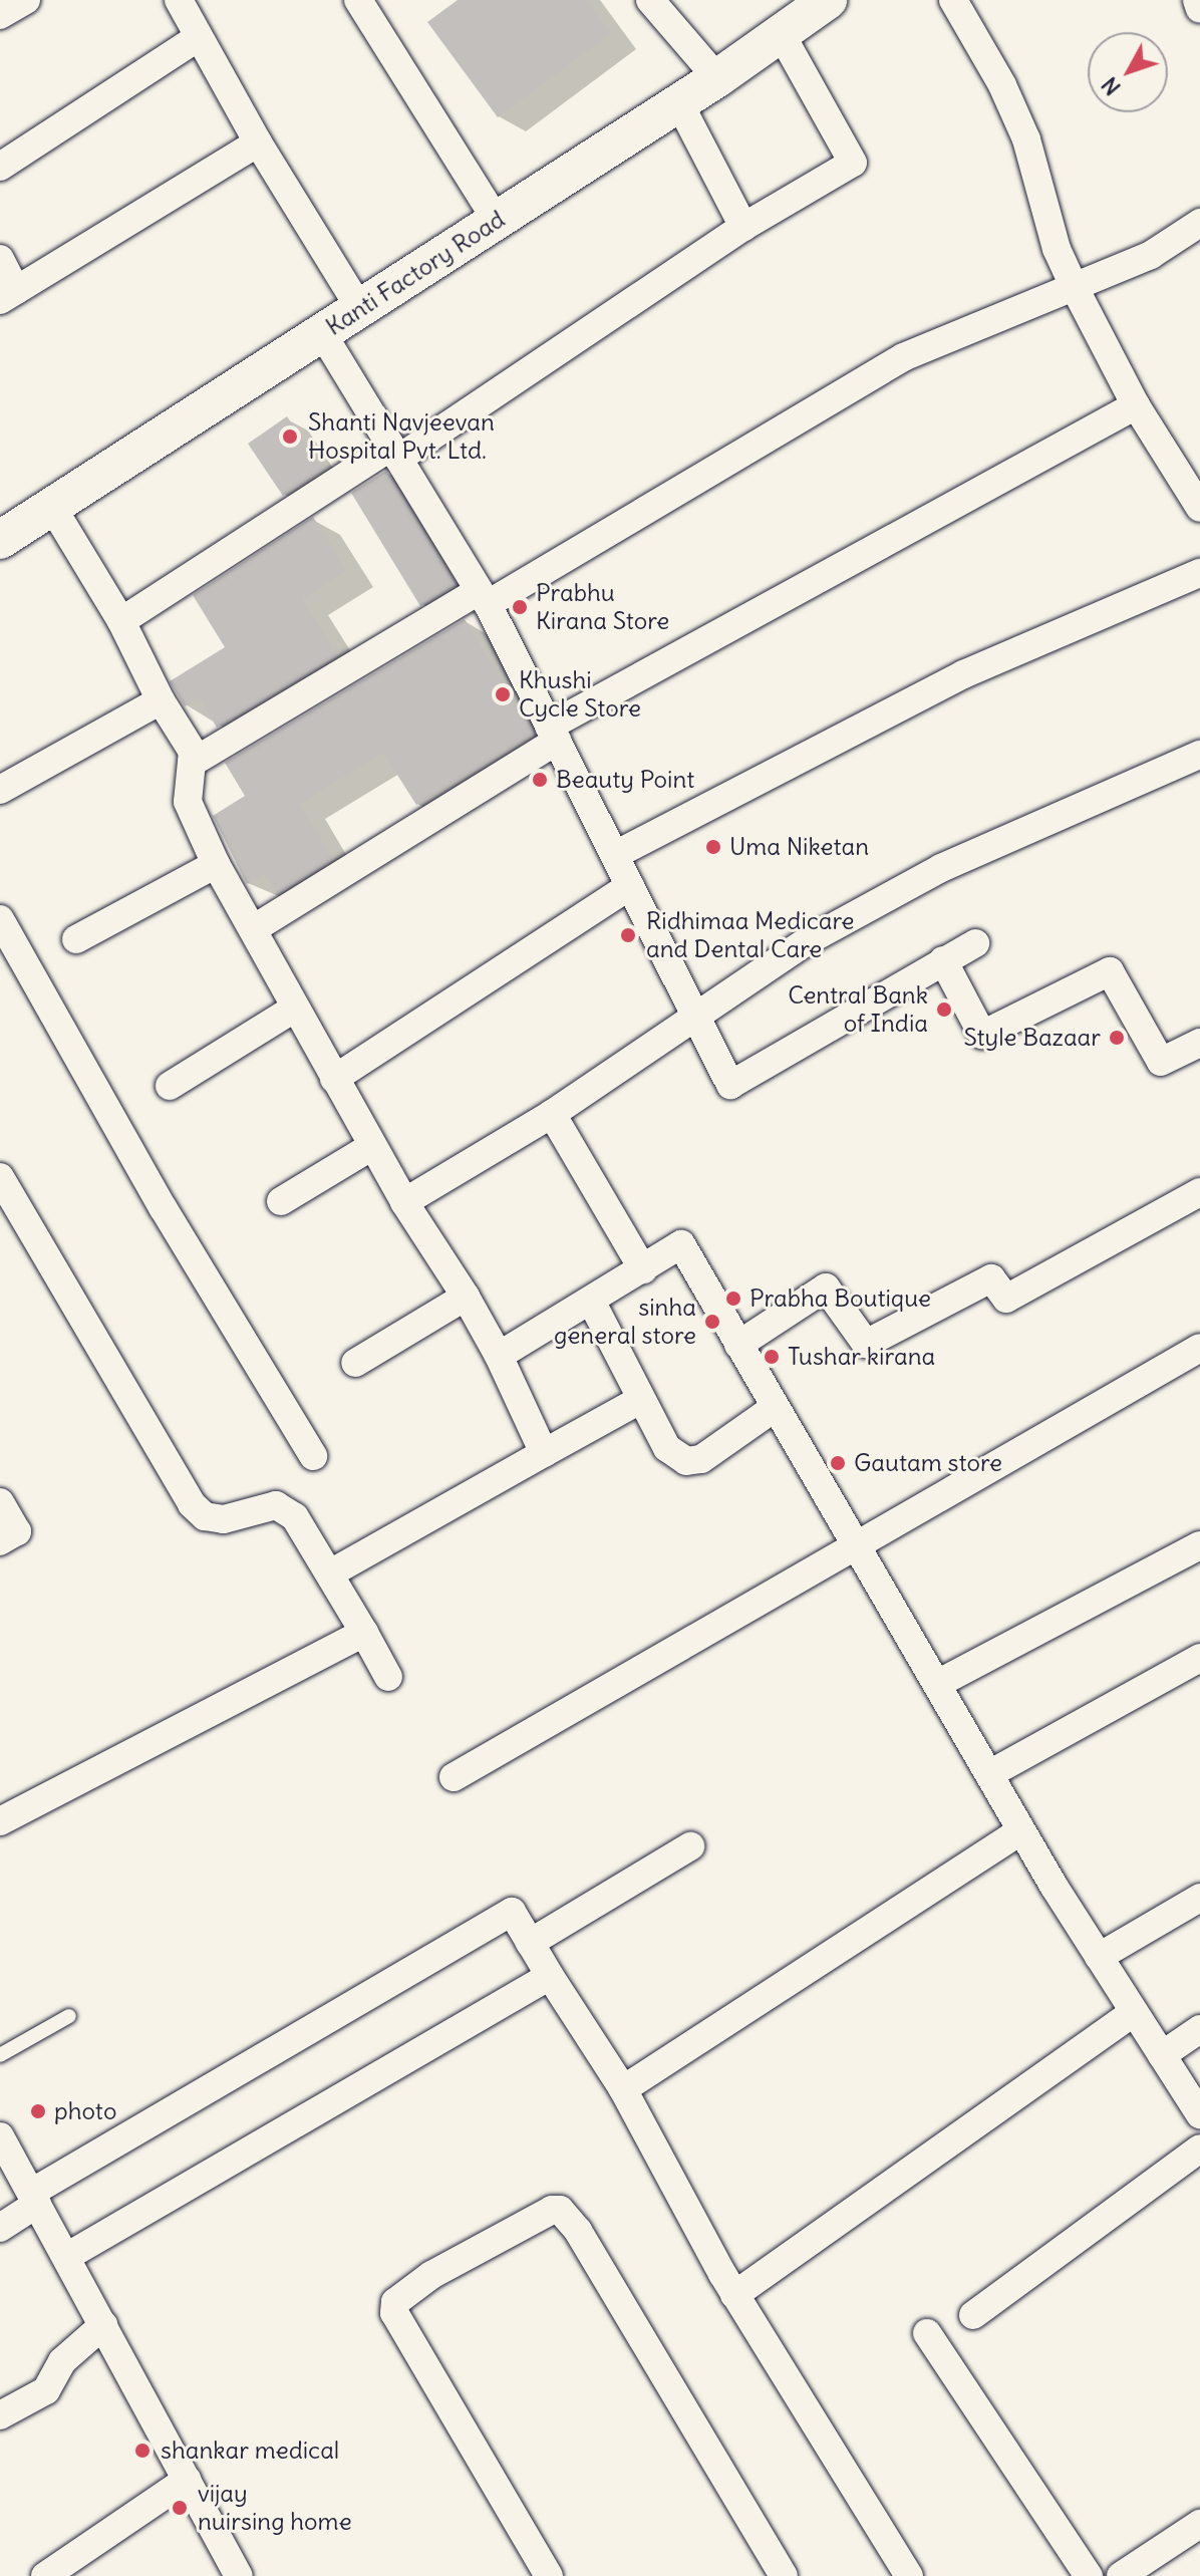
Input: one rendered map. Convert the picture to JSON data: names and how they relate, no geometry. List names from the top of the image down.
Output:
{
  "streets": {
    "street": ["Kanti Factory Road"]
  },
  "places": [
    "Shanti Navjeevan Hospital Pvt. Ltd.",
    "Prabhu Kirana Store",
    "Khushi Cycle Store",
    "Beauty Point",
    "Uma Niketan",
    "Ridhimaa Medicare and Dental Care",
    "Central Bank of India",
    "Style Bazaar",
    "Prabha Boutique",
    "sinha general store",
    "Tushar kirana",
    "Gautam store",
    "photo",
    "shankar medical",
    "vijay nuirsing home"
  ],
  "north": "bottom left"
}
